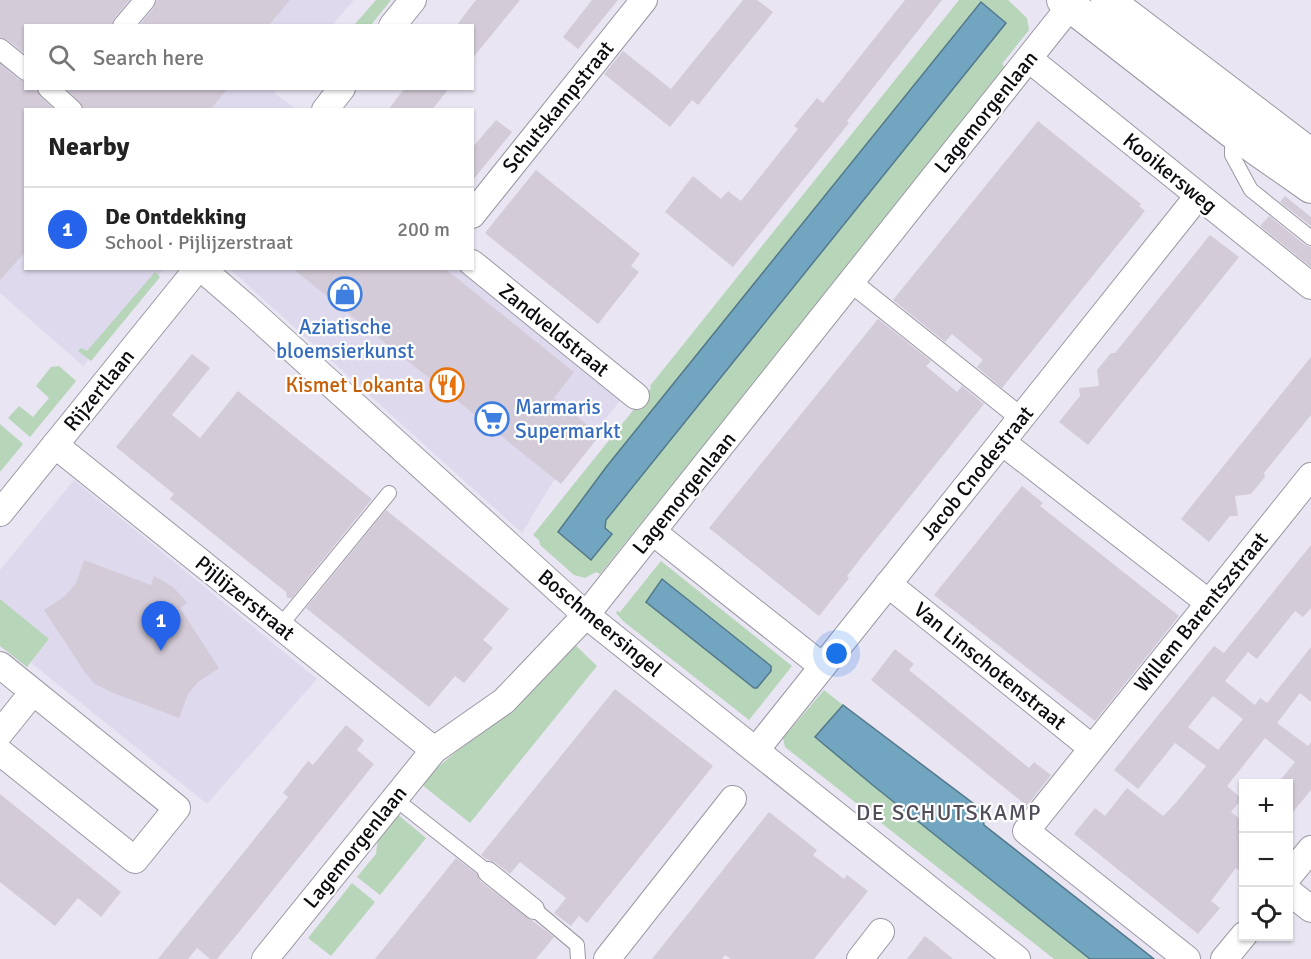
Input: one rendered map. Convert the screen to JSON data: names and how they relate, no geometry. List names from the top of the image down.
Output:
{
  "streets": {
    "street": [
      "Schutskampstraat",
      "Lagemorgenlaan",
      "Kooikersweg",
      "Zandveldstraat",
      "Rijzertlaan",
      "Jacob Cnodestraat",
      "Pijlijzerstraat",
      "Willem Barentszstraat",
      "Boschmeersingel",
      "Van Linschotenstraat"
    ]
  },
  "crossings": [
    ["Lagemorgenlaan", "Kooikersweg"],
    ["Lagemorgenlaan", "Pijlijzerstraat"],
    ["Lagemorgenlaan", "Boschmeersingel"],
    ["Kooikersweg", "Jacob Cnodestraat"],
    ["Rijzertlaan", "Pijlijzerstraat"],
    ["Jacob Cnodestraat", "Boschmeersingel"],
    ["Jacob Cnodestraat", "Van Linschotenstraat"],
    ["Willem Barentszstraat", "Van Linschotenstraat"]
  ],
  "districts": ["DE SCHUTSKAMP"],
  "places": {
    "shop": ["Aziatische bloemsierkunst"],
    "restaurant": ["Kismet Lokanta"],
    "supermarket": ["Marmaris Supermarkt"]
  },
  "page": {
    "search": "Search here",
    "heading": "Nearby",
    "list": [
      {
        "mark": "1",
        "name": "De Ontdekking",
        "note": "School · Pijlijzerstraat",
        "value": "200 m"
      }
    ],
    "pins": "1",
    "map_buttons": ["+", "−"]
  }
}
